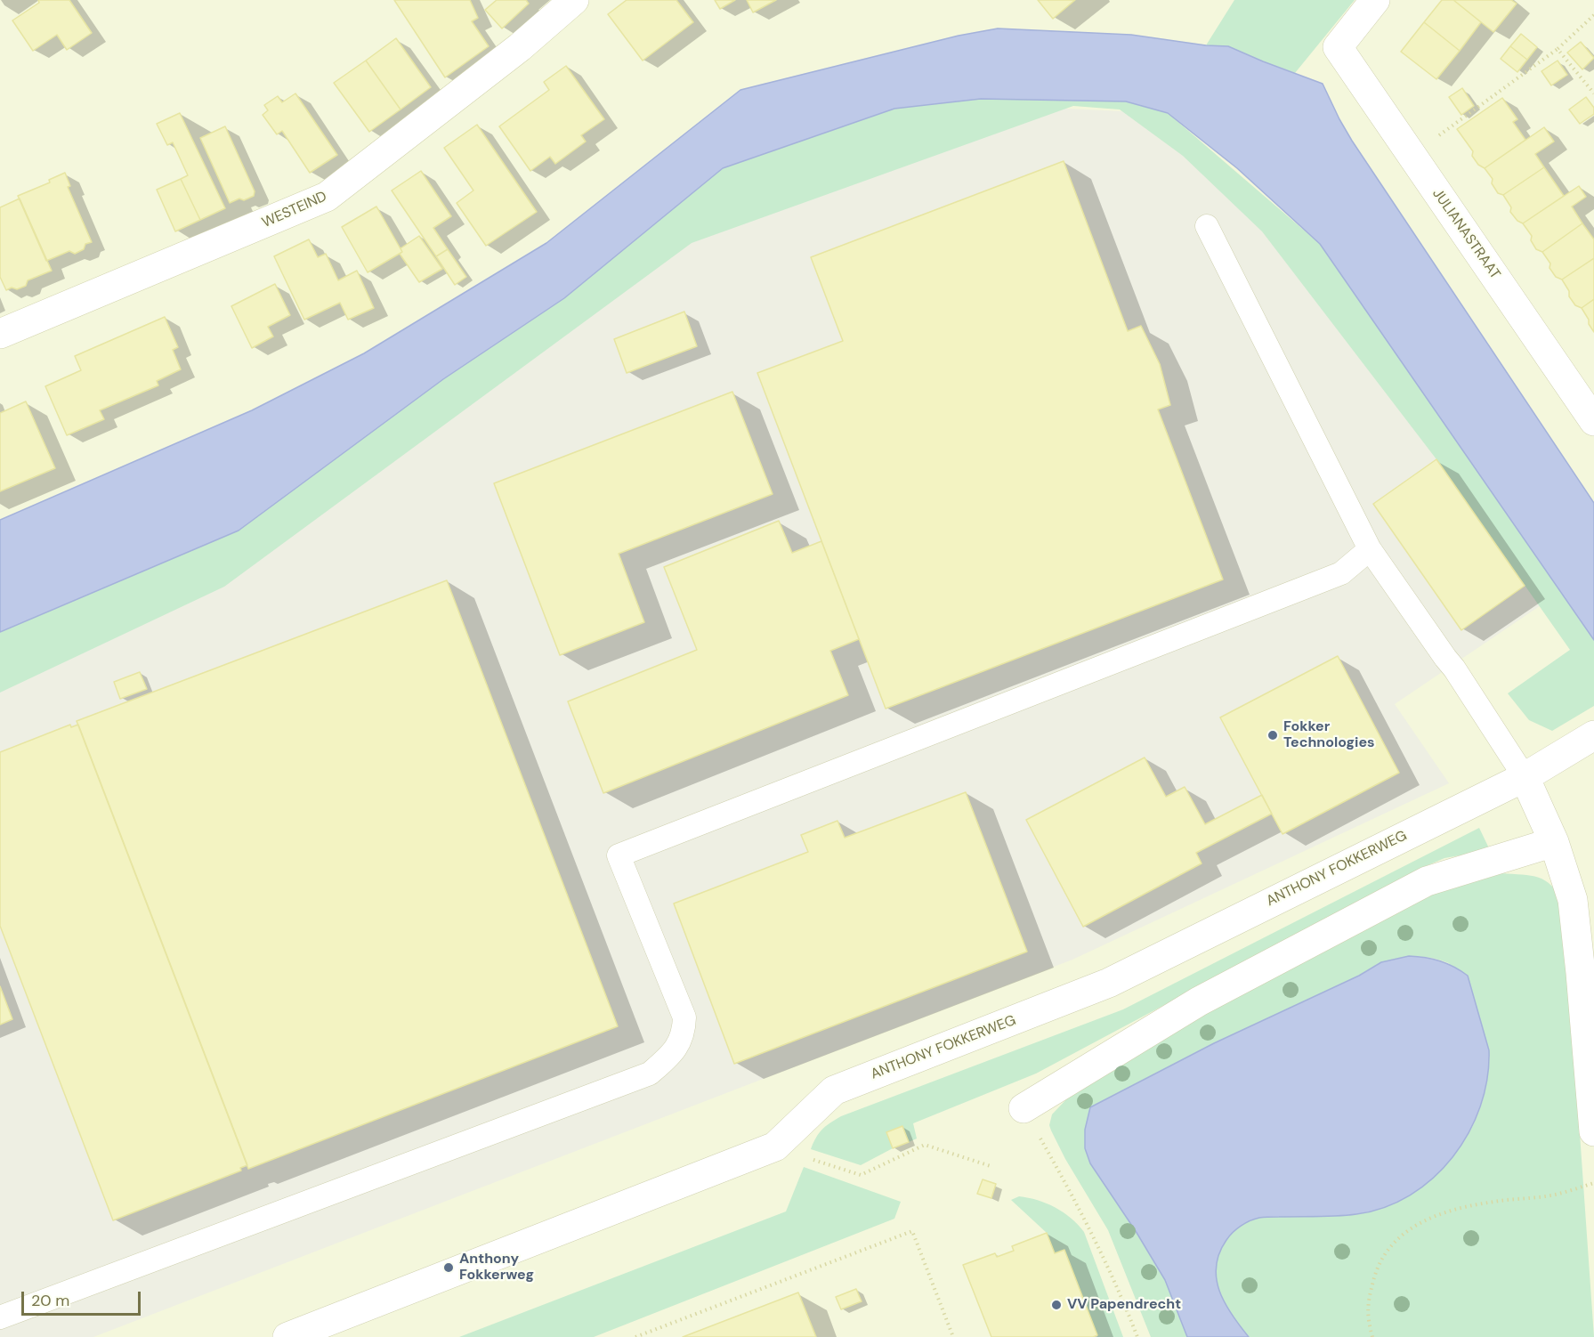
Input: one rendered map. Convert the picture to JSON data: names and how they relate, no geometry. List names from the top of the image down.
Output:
{
  "streets": {
    "street": ["WESTEIND", "JULIANASTRAAT", "ANTHONY FOKKERWEG"]
  },
  "places": ["Fokker Technologies", "Anthony Fokkerweg", "VV Papendrecht"],
  "scale_bar": "20 m"
}
